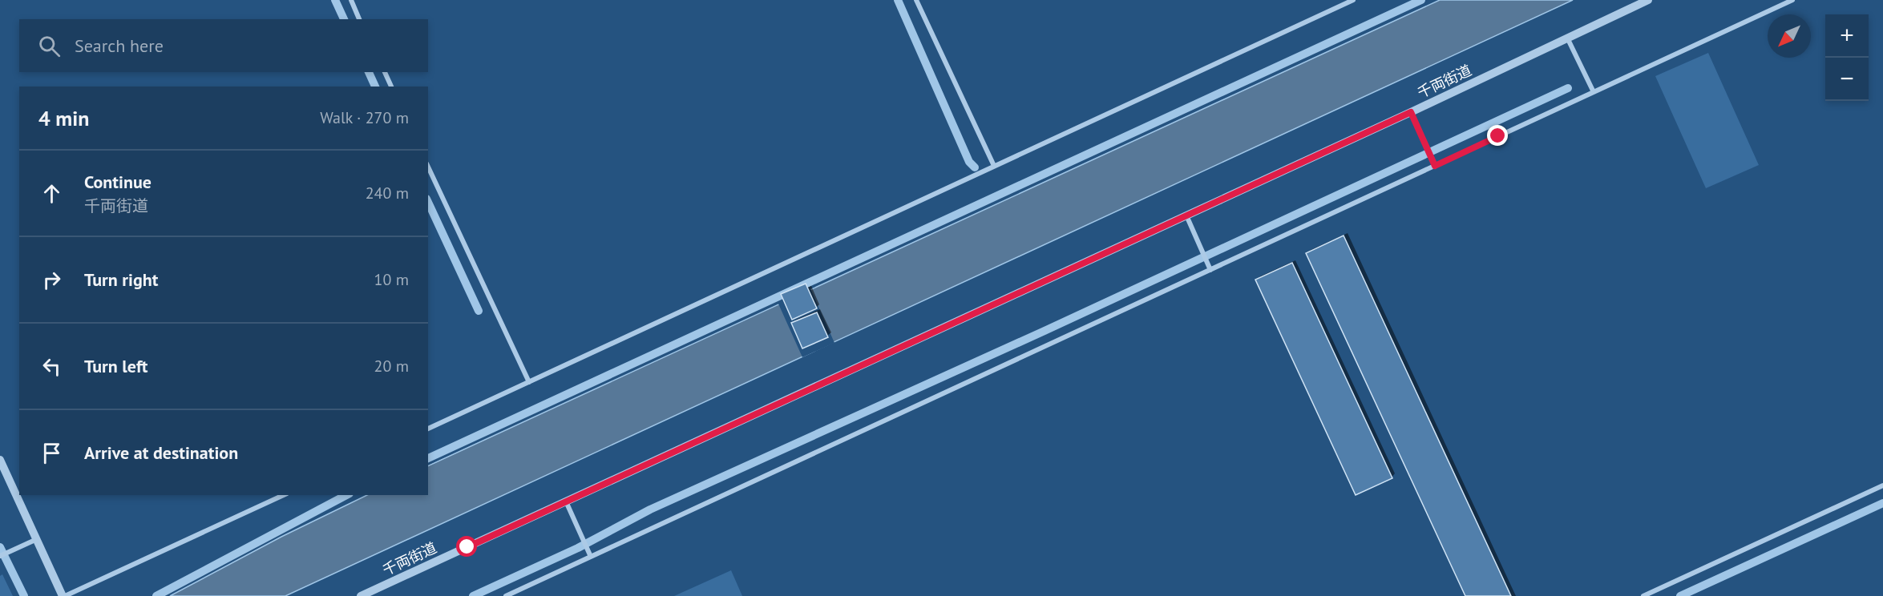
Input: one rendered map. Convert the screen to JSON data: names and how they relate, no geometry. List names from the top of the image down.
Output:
{
  "streets": {
    "street": ["千両街道"]
  },
  "north": "bottom left",
  "page": {
    "map_buttons": ["+", "−"],
    "search": "Search here",
    "heading": ["4 min", "Walk · 270 m"],
    "list": [
      ["Continue", "千両街道", "240 m"],
      ["Turn right", "10 m"],
      ["Turn left", "20 m"],
      "Arrive at destination"
    ]
  }
}
